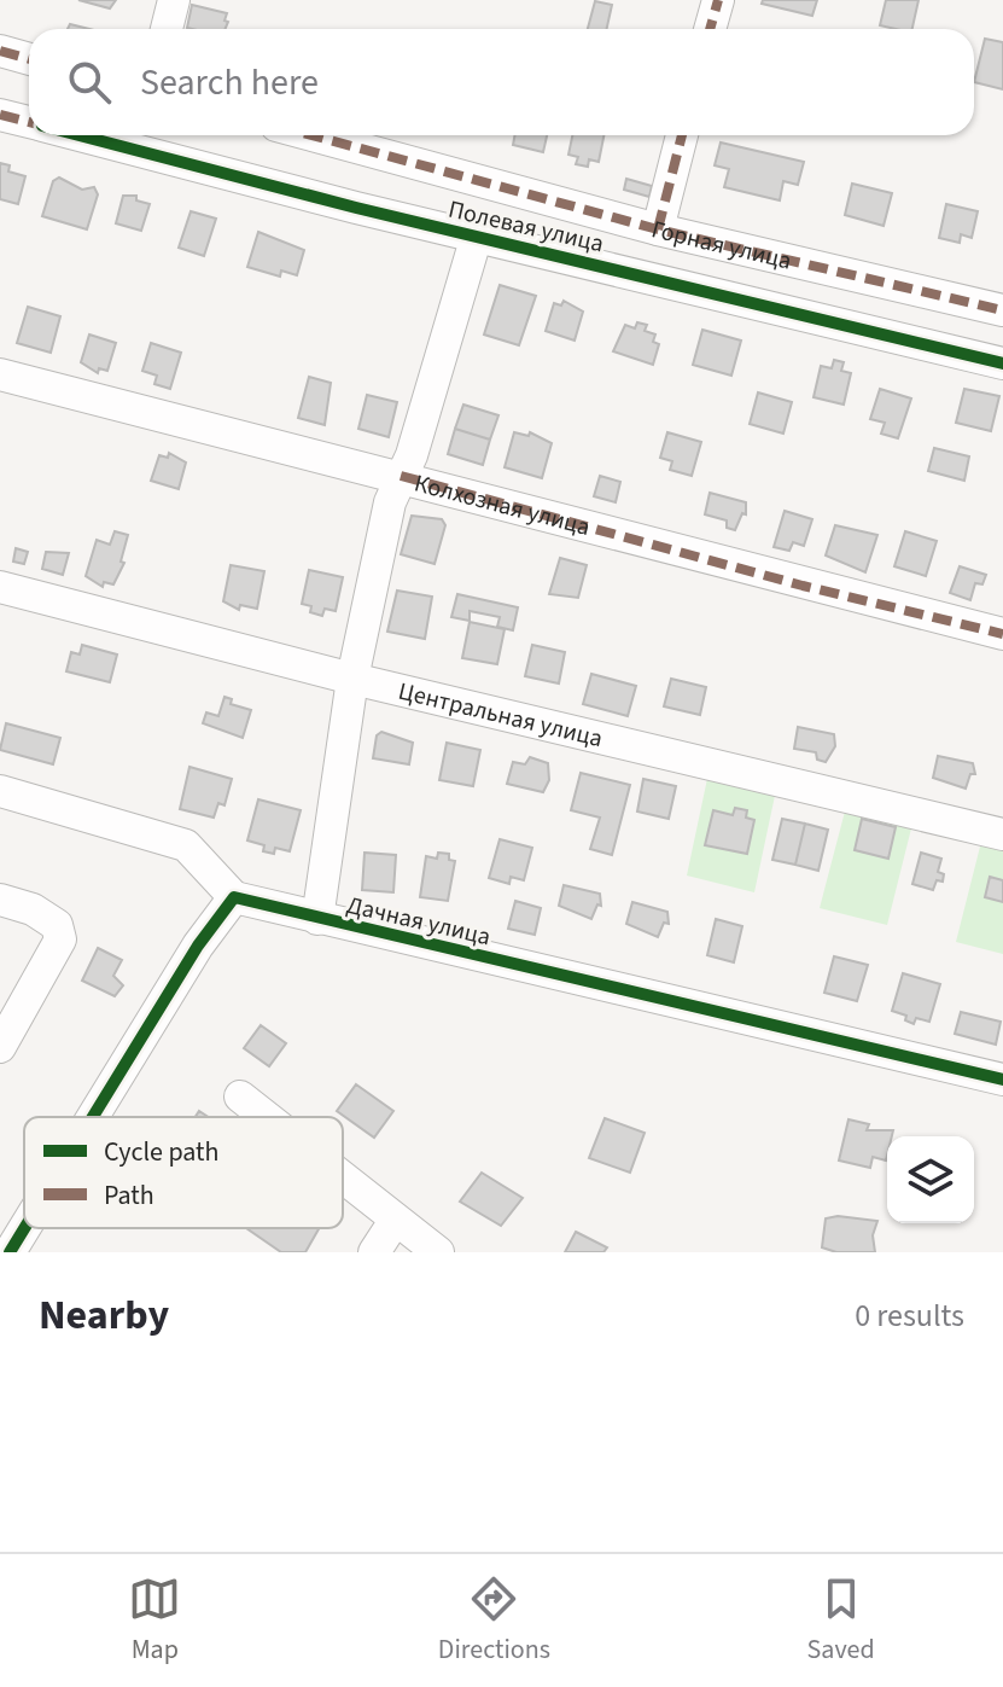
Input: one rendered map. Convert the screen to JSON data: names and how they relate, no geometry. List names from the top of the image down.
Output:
{
  "streets": {
    "street": [
      "Полевая улица",
      "Горная улица",
      "Колхозная улица",
      "Центральная улица",
      "Дачная улица"
    ]
  },
  "legend": ["Cycle path", "Path"],
  "page": {
    "search": "Search here",
    "heading": ["Nearby", "0 results"],
    "nav": ["Map", "Directions", "Saved"]
  }
}
